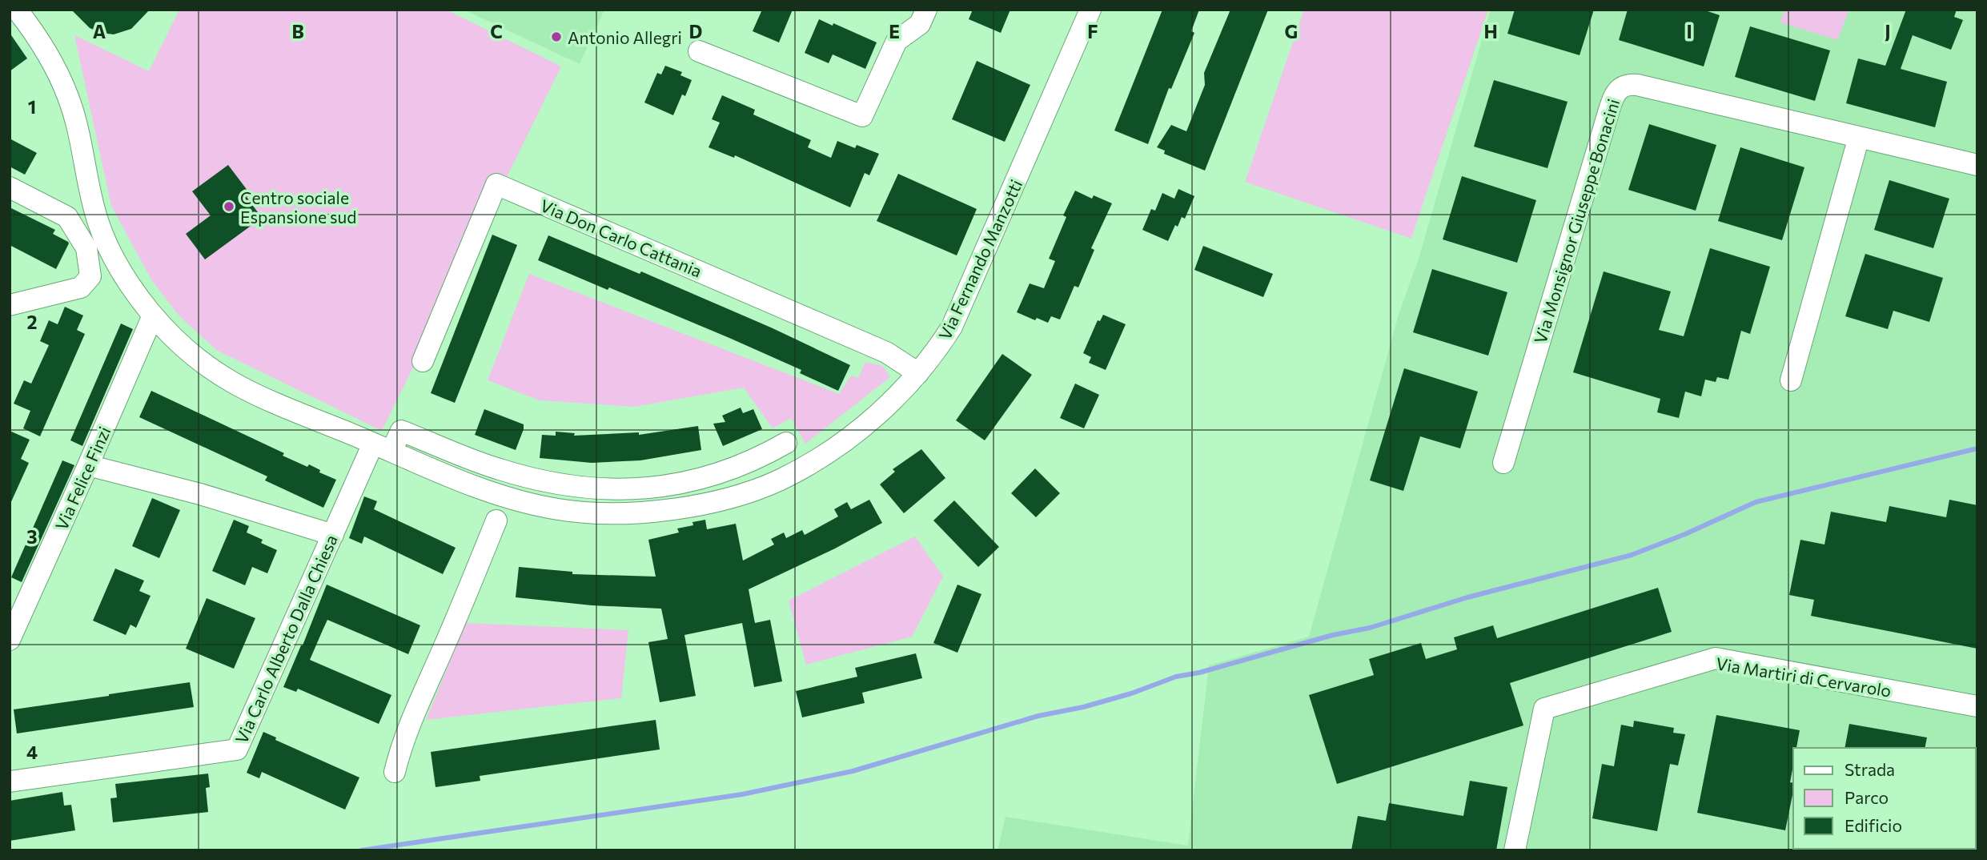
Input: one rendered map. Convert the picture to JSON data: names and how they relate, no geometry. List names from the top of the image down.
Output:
{
  "streets": {
    "street": [
      "Via Monsignor Giuseppe Bonacini",
      "Via Don Carlo Cattania",
      "Via Fernando Manzotti",
      "Via Felice Finzi",
      "Via Carlo Alberto Dalla Chiesa",
      "Via Martiri di Cervarolo"
    ]
  },
  "crossings": [
    ["Via Don Carlo Cattania", "Via Fernando Manzotti"],
    ["Via Fernando Manzotti", "Via Felice Finzi"],
    ["Via Fernando Manzotti", "Via Carlo Alberto Dalla Chiesa"]
  ],
  "places": ["Antonio Allegri", "Centro sociale Espansione sud"],
  "legend": ["Strada", "Parco", "Edificio"],
  "grid": {
    "columns": [
      "A",
      "B",
      "C",
      "D",
      "E",
      "F",
      "G",
      "H",
      "I",
      "J"
    ],
    "rows": [
      "1",
      "2",
      "3",
      "4"
    ]
  }
}
